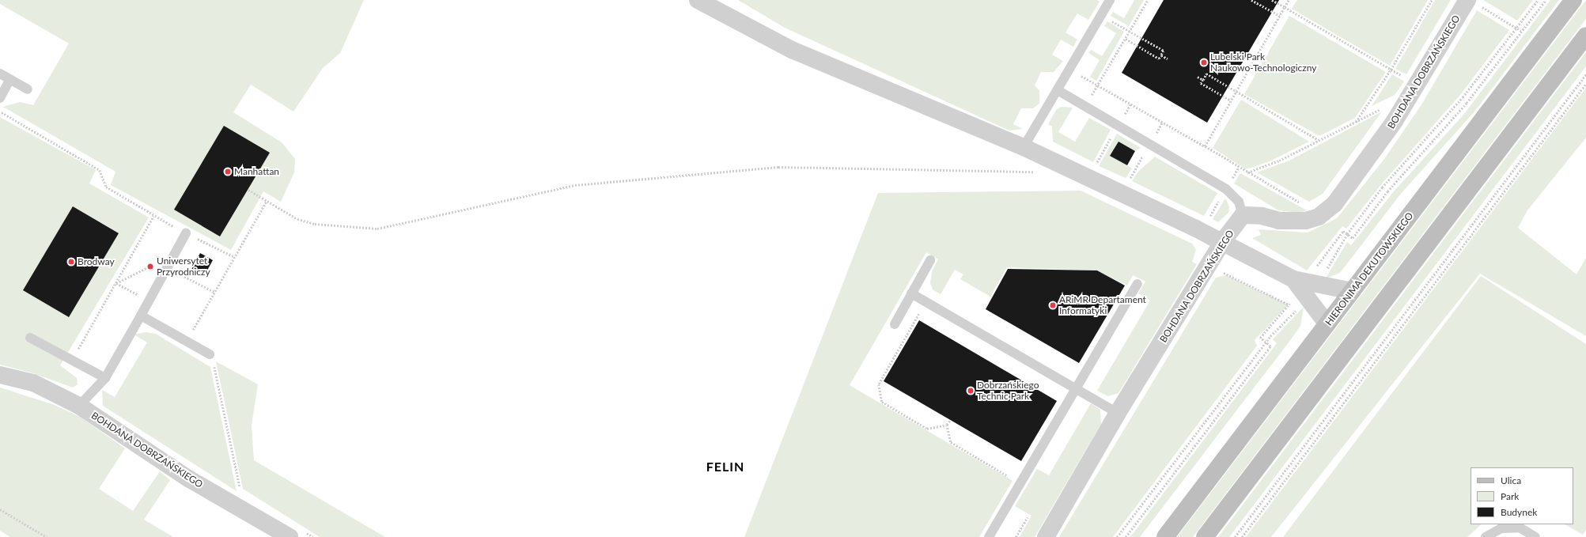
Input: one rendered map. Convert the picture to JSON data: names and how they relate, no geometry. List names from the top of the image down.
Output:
{
  "streets": {
    "street": ["BOHDANA DOBRZAŃSKIEGO", "HIERONIMA DEKUTOWSKIEGO"]
  },
  "districts": ["FELIN"],
  "places": [
    "Lubelski Park Naukowo-Technologiczny",
    "Manhattan",
    "Brodway",
    "Uniwersytet Przyrodniczy",
    "ARiMR Departament Informatyki",
    "Dobrzańskiego Technic Park"
  ],
  "legend": ["Ulica", "Park", "Budynek"]
}
